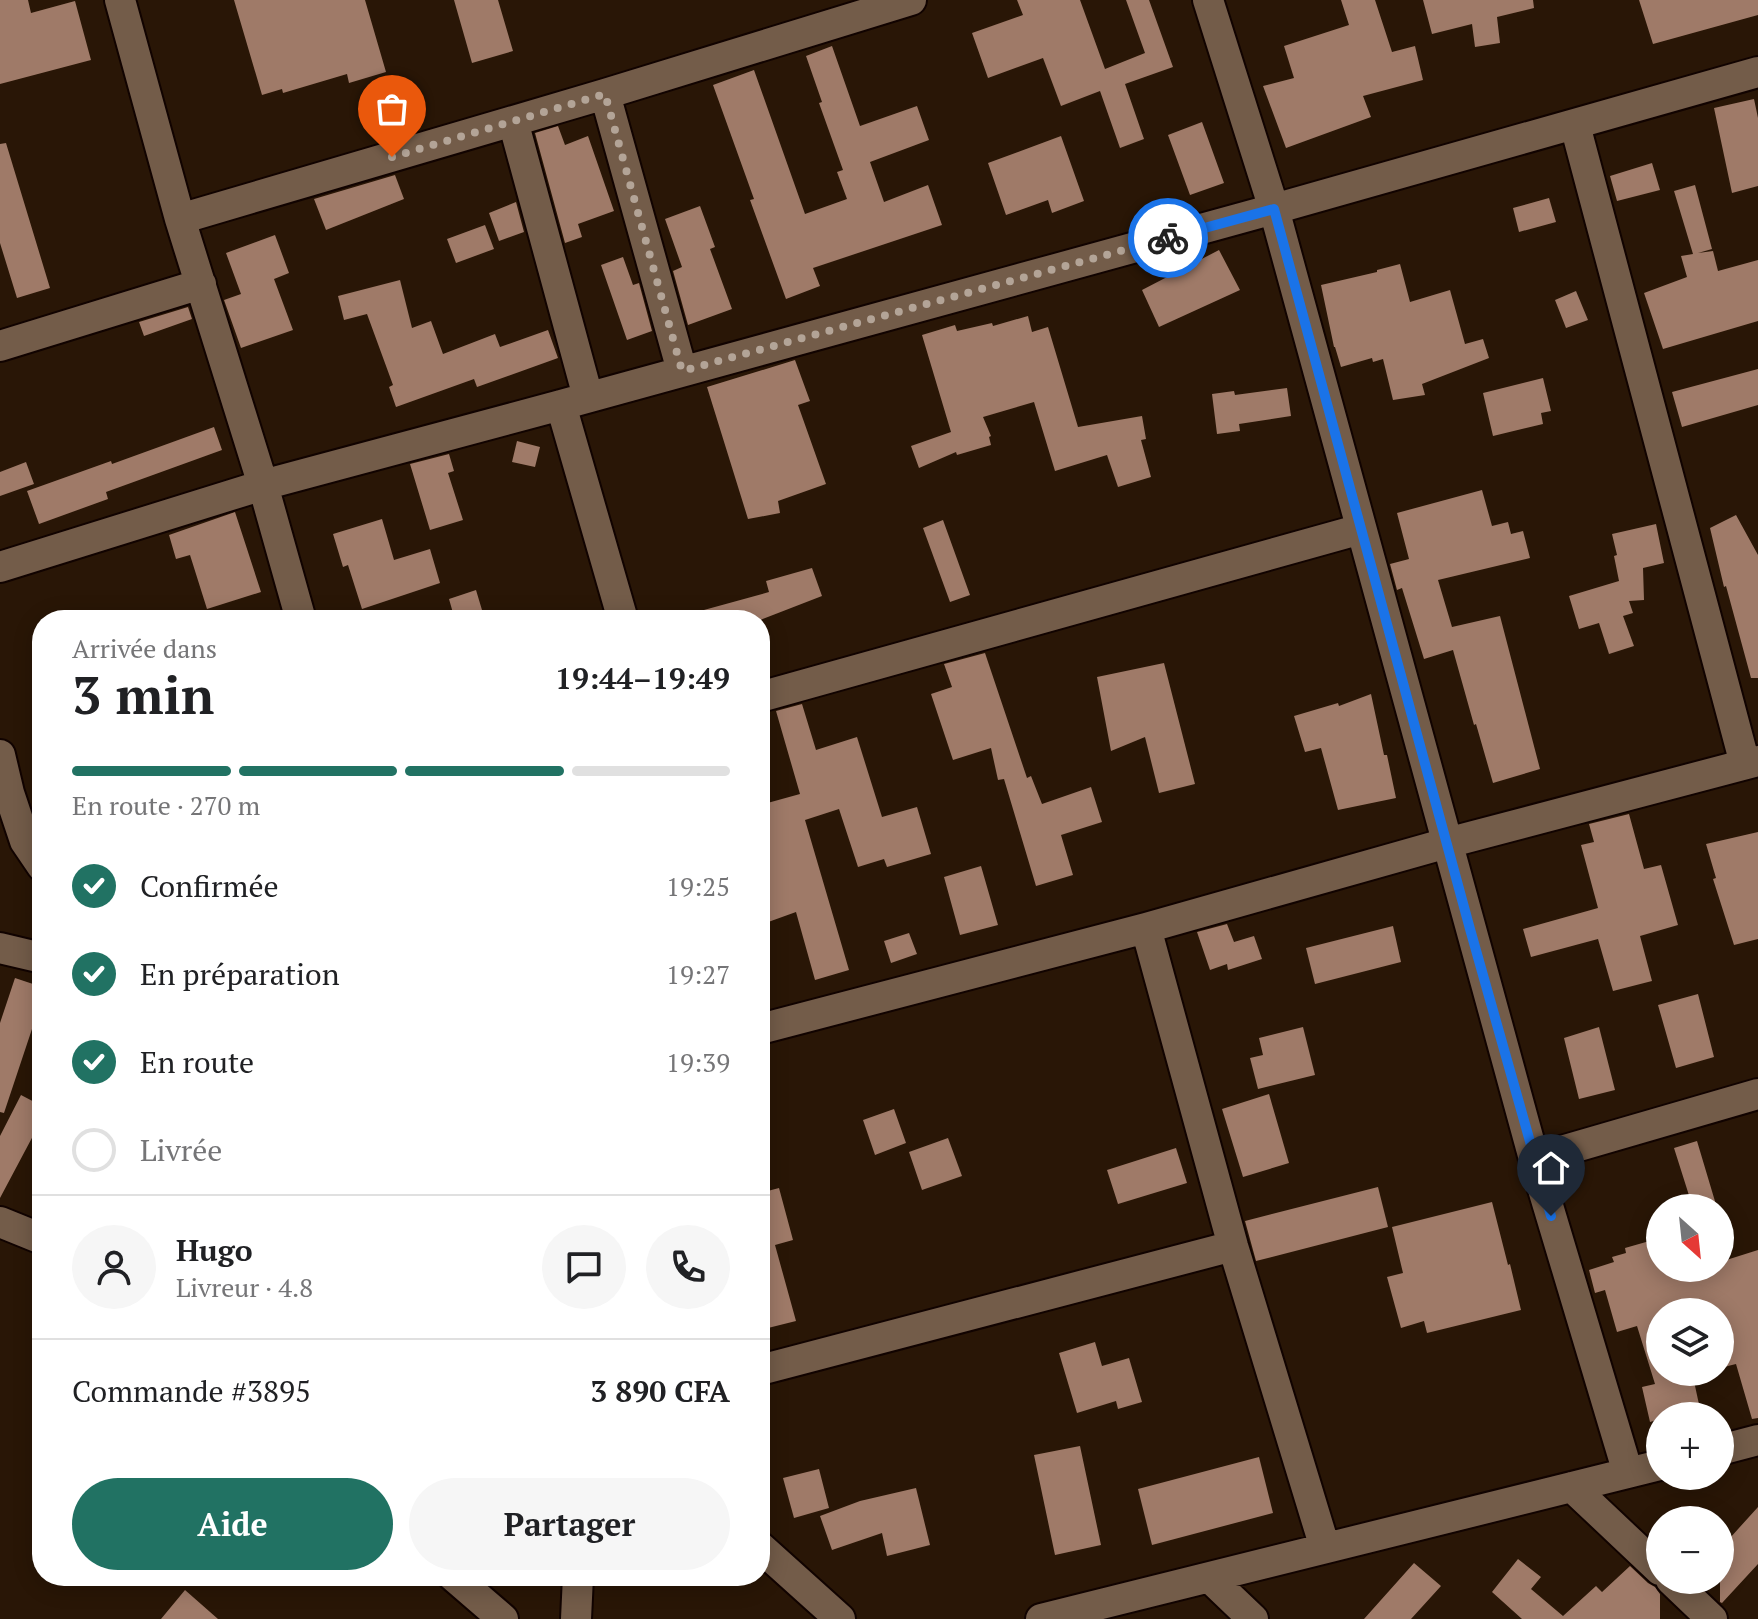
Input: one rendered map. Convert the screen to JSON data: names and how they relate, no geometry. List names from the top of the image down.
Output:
{
  "north": "bottom right",
  "page": {
    "heading": ["3 min", "Arrivée dans", "19:44–19:49"],
    "panel": [
      "Hugo",
      "Livreur · 4.8",
      "Commande #3895",
      "3 890 CFA"
    ],
    "bar": "En route · 270 m",
    "list": [
      ["Confirmée", "19:25"],
      ["En préparation", "19:27"],
      ["En route", "19:39"],
      "Livrée"
    ],
    "map_buttons": ["+", "−"],
    "buttons": ["Aide", "Partager"]
  }
}
